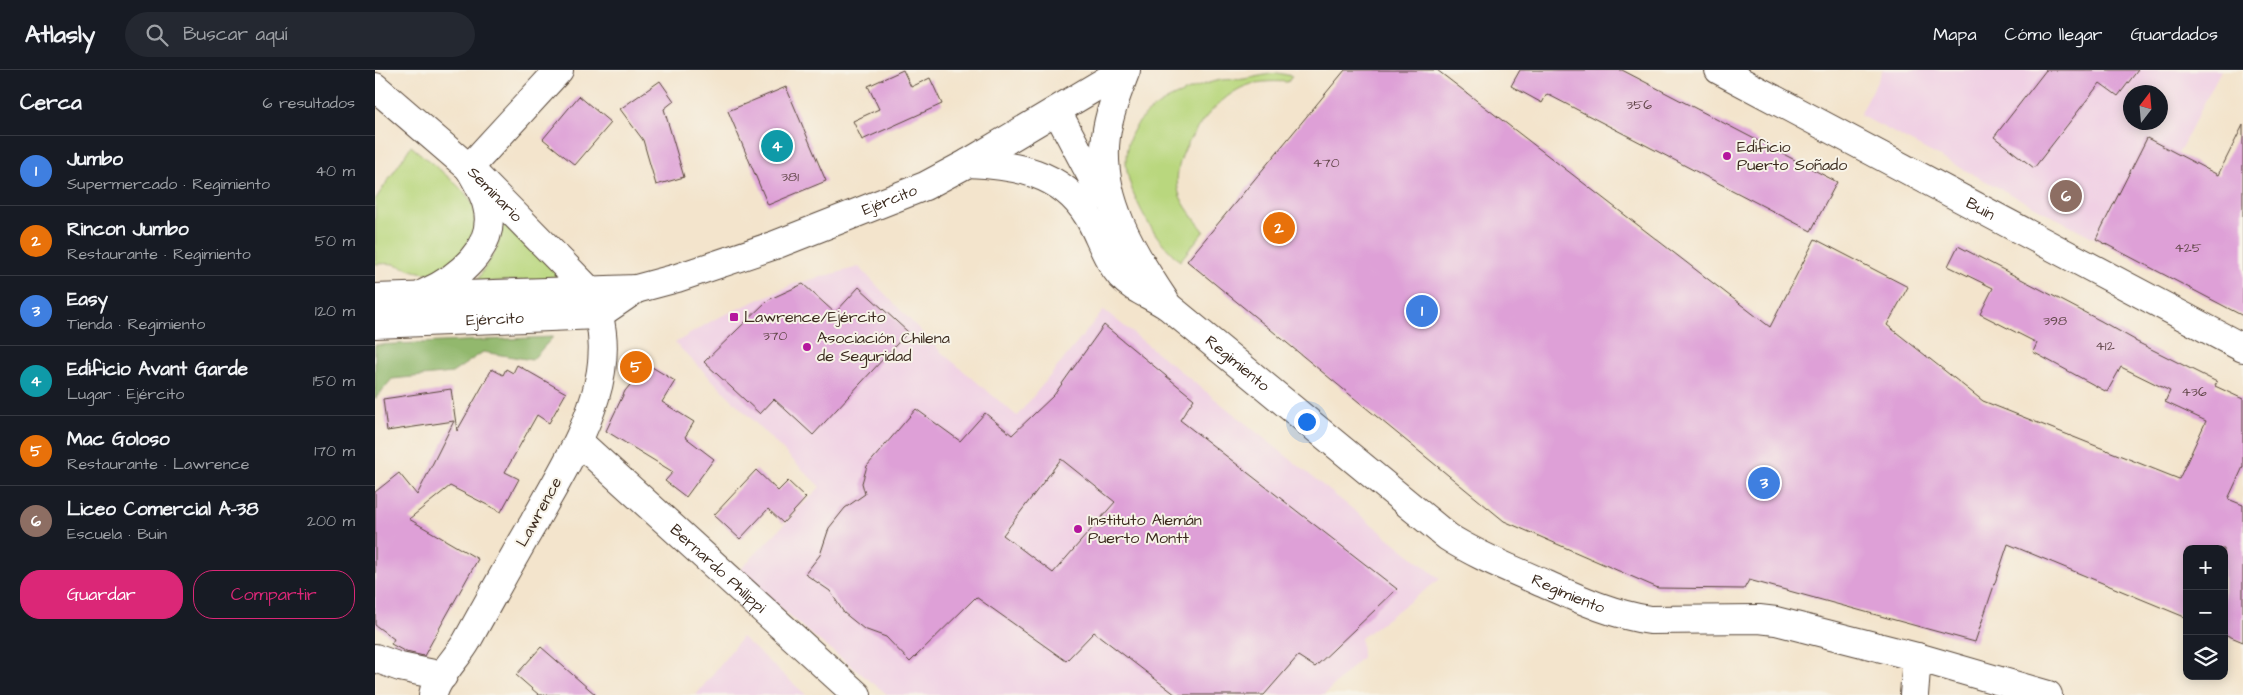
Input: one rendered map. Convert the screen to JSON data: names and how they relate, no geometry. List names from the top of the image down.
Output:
{
  "streets": {
    "main road": [
      "Seminario",
      "Ejército",
      "Buin",
      "Regimiento",
      "Lawrence",
      "Bernardo Philippi"
    ]
  },
  "crossings": [
    ["Seminario", "Ejército"],
    ["Seminario", "Lawrence"],
    ["Ejército", "Regimiento"],
    ["Ejército", "Lawrence"],
    ["Lawrence", "Bernardo Philippi"]
  ],
  "places": {
    "other": ["Edificio Puerto Soñado", "Asociación Chilena de Seguridad", "Instituto Alemán Puerto Montt"],
    "transit": ["Lawrence/Ejército"]
  },
  "house_numbers": [
    "356",
    "470",
    "381",
    "425",
    "398",
    "370",
    "412",
    "436"
  ],
  "north": "top",
  "page": {
    "header": "Atlasly",
    "search": "Buscar aquí",
    "nav": ["Mapa", "Cómo llegar", "Guardados"],
    "heading": ["Cerca", "6 resultados"],
    "pins": [
      "4",
      "6",
      "2",
      "1",
      "5",
      "3"
    ],
    "list": [
      {
        "mark": "1",
        "name": "Jumbo",
        "note": "Supermercado · Regimiento",
        "value": "40 m"
      },
      {
        "mark": "2",
        "name": "Rincon Jumbo",
        "note": "Restaurante · Regimiento",
        "value": "50 m"
      },
      {
        "mark": "3",
        "name": "Easy",
        "note": "Tienda · Regimiento",
        "value": "120 m"
      },
      {
        "mark": "4",
        "name": "Edificio Avant Garde",
        "note": "Lugar · Ejército",
        "value": "150 m"
      },
      {
        "mark": "5",
        "name": "Mac Goloso",
        "note": "Restaurante · Lawrence",
        "value": "170 m"
      },
      {
        "mark": "6",
        "name": "Liceo Comercial A-38",
        "note": "Escuela · Buin",
        "value": "200 m"
      }
    ],
    "map_buttons": ["+", "−"],
    "buttons": ["Guardar", "Compartir"]
  }
}
